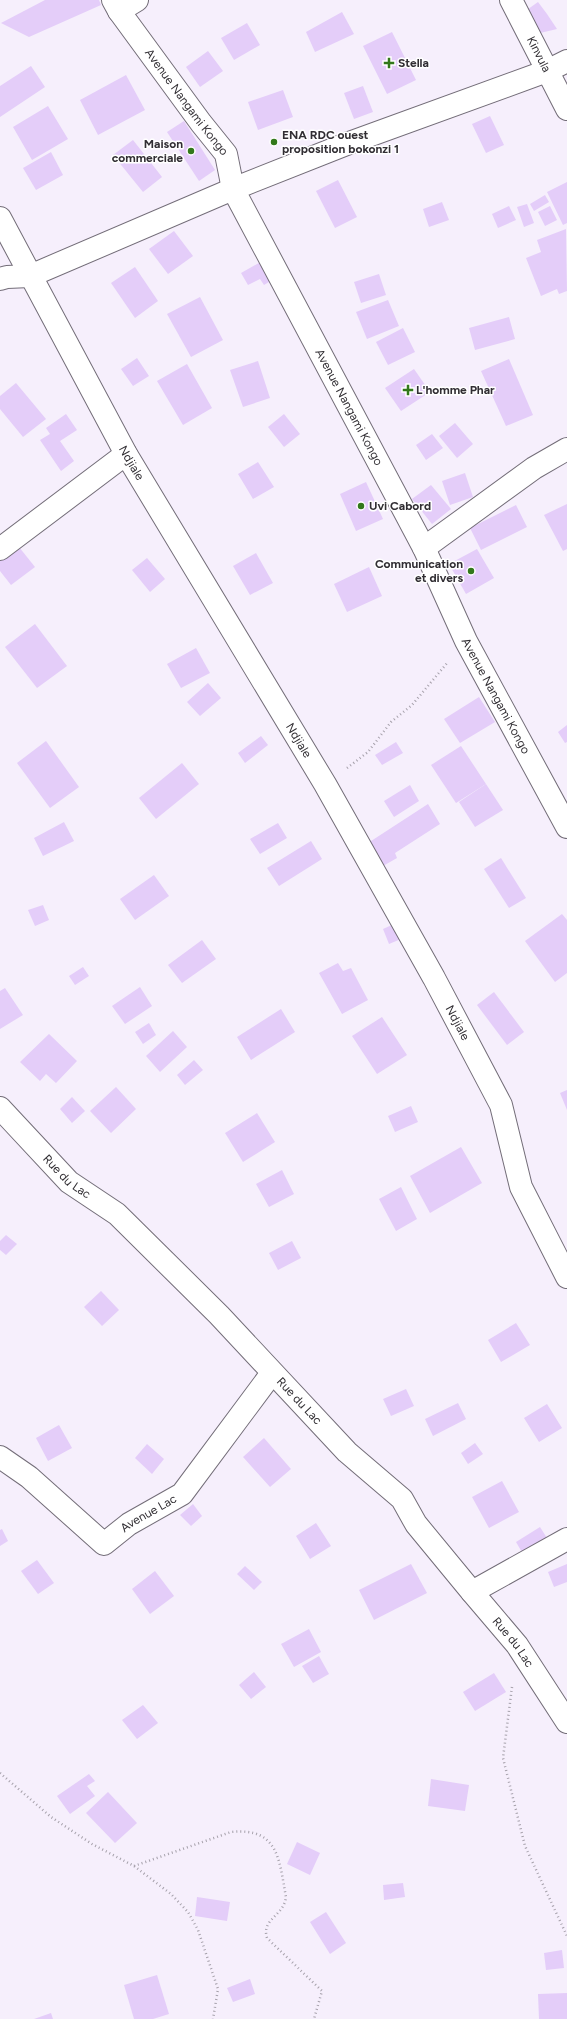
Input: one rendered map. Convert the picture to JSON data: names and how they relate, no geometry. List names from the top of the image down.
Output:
{
  "streets": {
    "street": [
      "Kinvula",
      "Avenue Nangami Kongo",
      "Ndjiale",
      "Rue du Lac",
      "Avenue Lac"
    ]
  },
  "crossings": [
    ["Rue du Lac", "Avenue Lac"]
  ],
  "places": {
    "health": ["Stella", "L'homme Phar"],
    "other": [
      "ENA RDC ouest proposition bokonzi 1",
      "Maison commerciale",
      "Uvi Cabord",
      "Communication et divers"
    ]
  }
}
